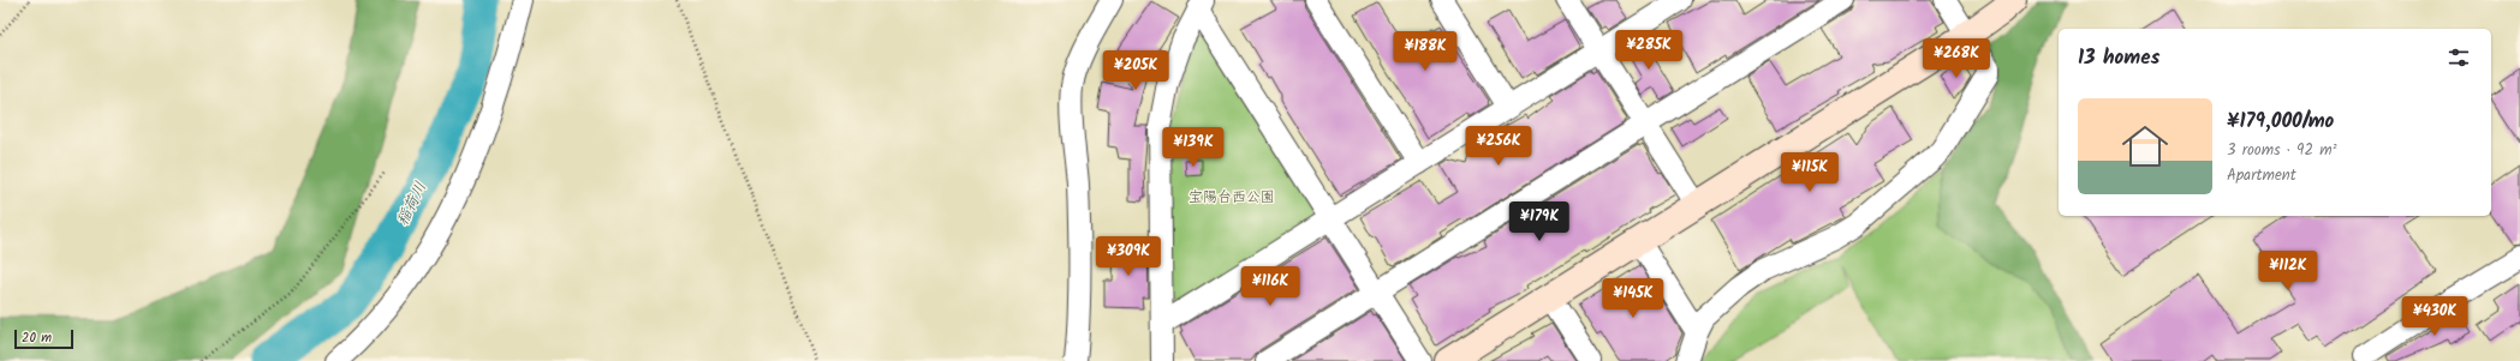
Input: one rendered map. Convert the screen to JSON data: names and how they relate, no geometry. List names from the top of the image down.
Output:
{
  "water": ["稲荷川"],
  "parks": ["宝陽台西公園"],
  "scale_bar": "20 m",
  "page": {
    "heading": "13 homes",
    "price": [
      "¥285K",
      "¥188K",
      "¥268K",
      "¥205K",
      "¥256K",
      "¥139K",
      "¥115K",
      "¥179K",
      "¥309K",
      "¥112K",
      "¥116K",
      "¥145K",
      "¥430K"
    ],
    "list": [
      {
        "name": "¥179,000/mo",
        "note": "3 rooms · 92 m² · Apartment"
      }
    ],
    "scale": "20 m"
  }
}
